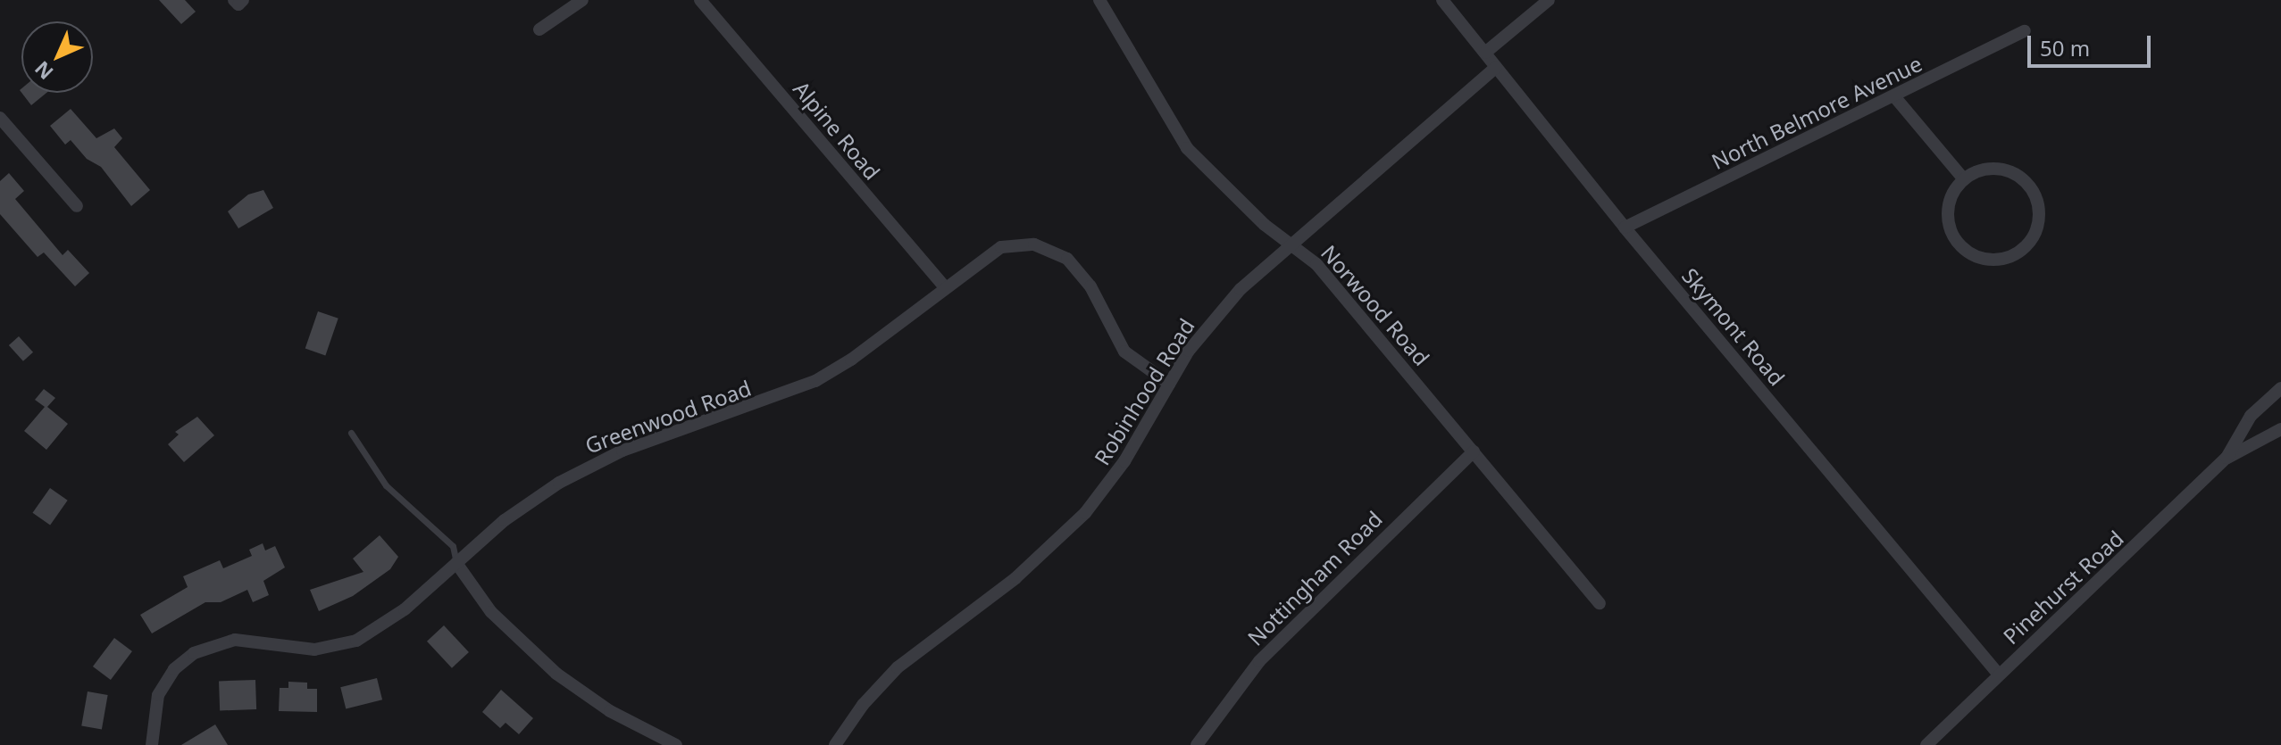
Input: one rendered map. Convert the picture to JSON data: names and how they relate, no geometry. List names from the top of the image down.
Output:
{
  "streets": {
    "street": [
      "North Belmore Avenue",
      "Alpine Road",
      "Norwood Road",
      "Skymont Road",
      "Robinhood Road",
      "Greenwood Road",
      "Nottingham Road",
      "Pinehurst Road"
    ]
  },
  "crossings": [
    ["North Belmore Avenue", "Skymont Road"],
    ["Alpine Road", "Greenwood Road"],
    ["Norwood Road", "Robinhood Road"],
    ["Norwood Road", "Nottingham Road"],
    ["Skymont Road", "Robinhood Road"],
    ["Skymont Road", "Pinehurst Road"],
    ["Robinhood Road", "Greenwood Road"]
  ],
  "scale_bar": "50 m",
  "north": "bottom left"
}
